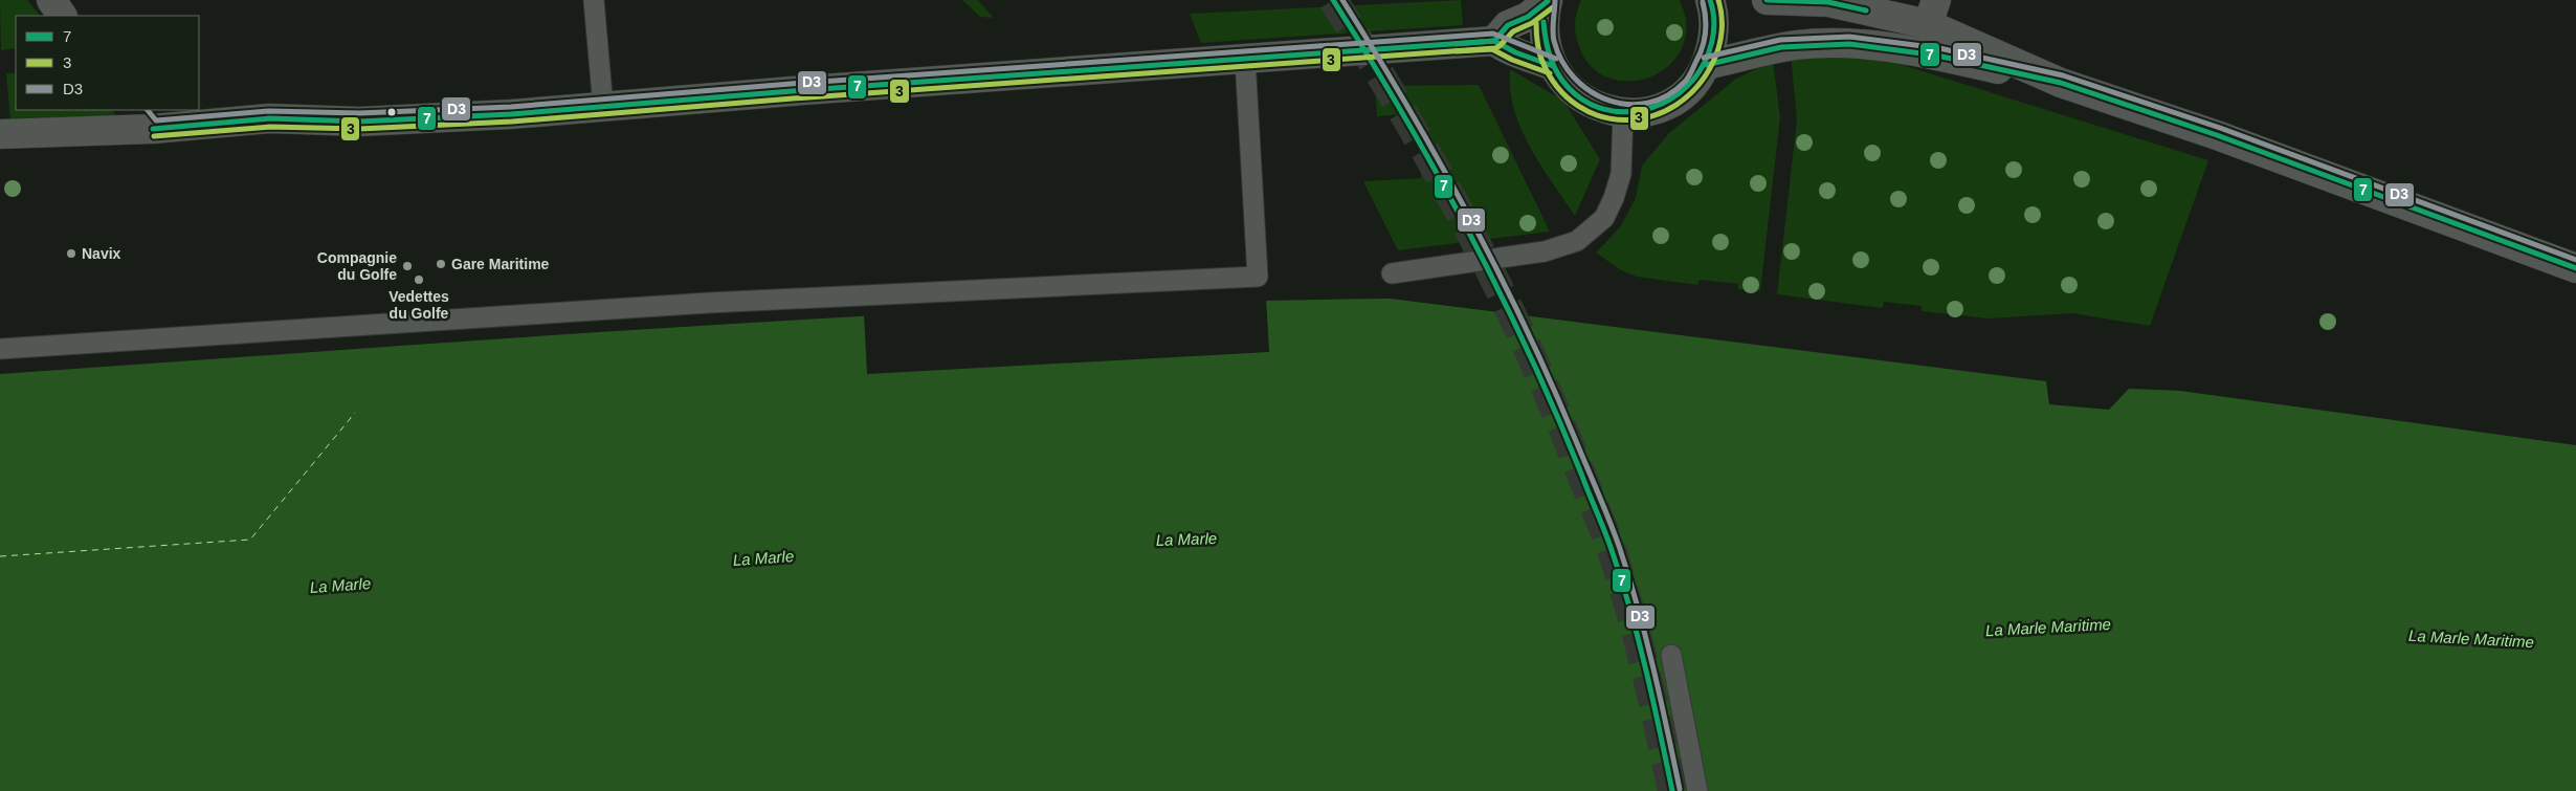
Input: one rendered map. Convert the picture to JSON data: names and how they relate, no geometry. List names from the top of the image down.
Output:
{
  "water": ["La Marle", "La Marle Maritime"],
  "places": [
    "Navix",
    "Gare Maritime",
    "Compagnie du Golfe",
    "Vedettes du Golfe"
  ],
  "lines": ["transit line 7", "transit line 3", "transit line D3"],
  "legend": ["7", "3", "D3"]
}
